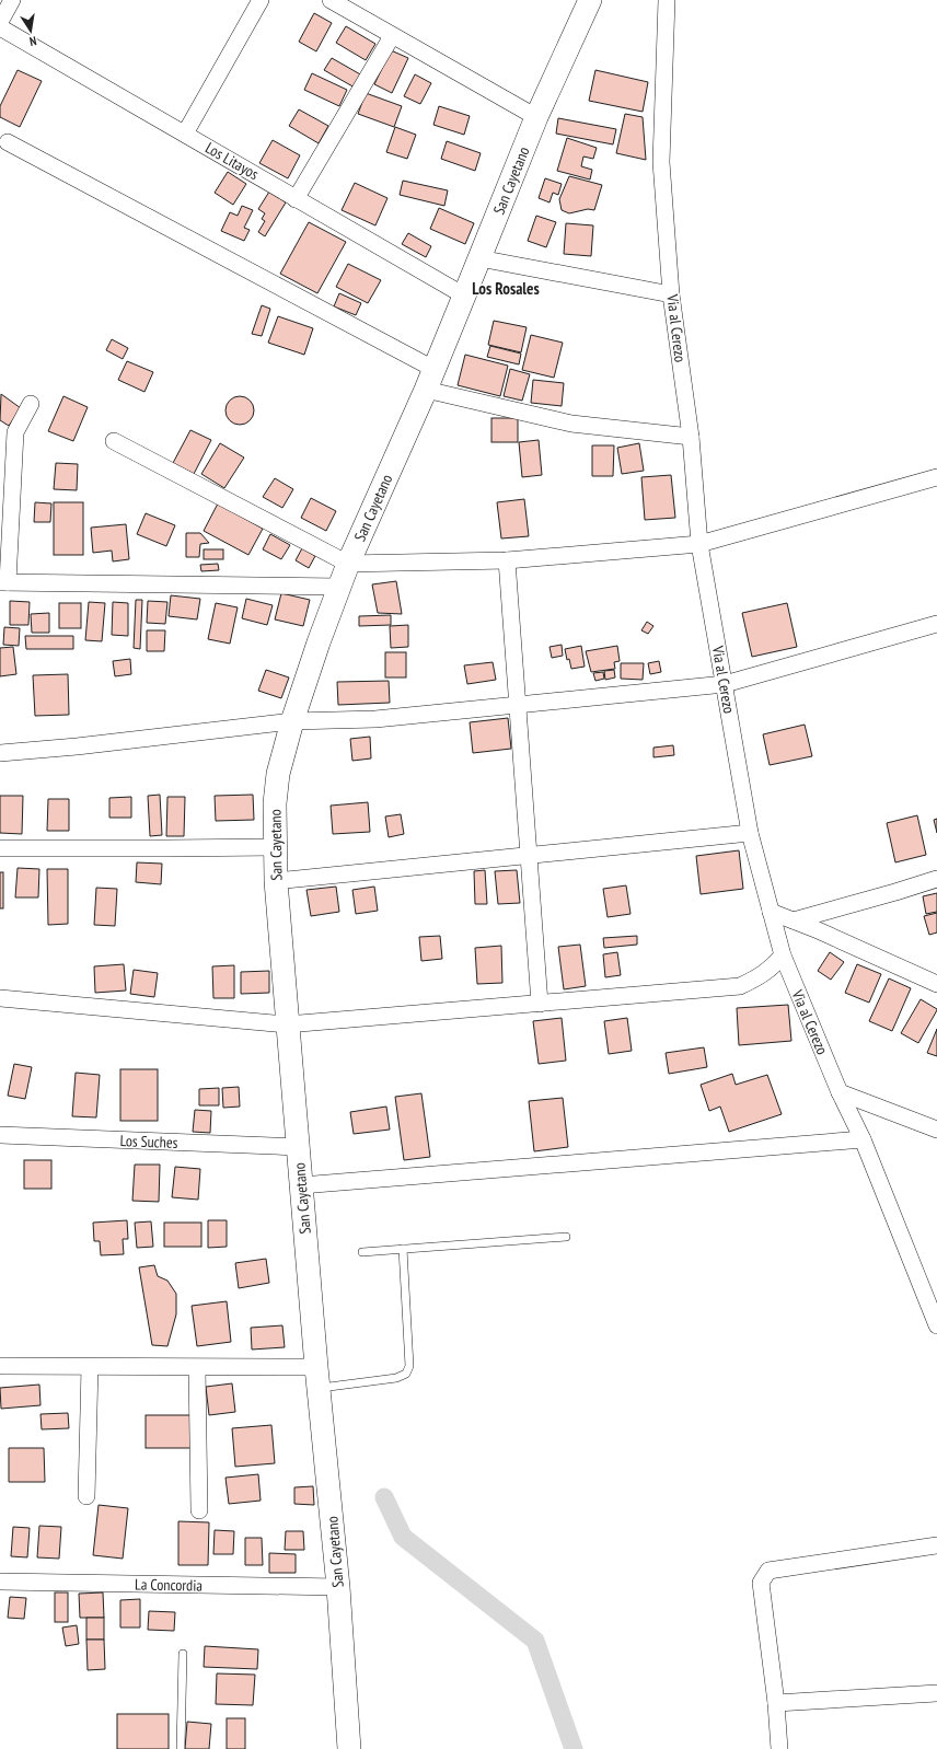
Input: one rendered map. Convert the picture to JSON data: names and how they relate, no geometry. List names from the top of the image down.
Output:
{
  "streets": {
    "main road": ["San Cayetano"],
    "street": [
      "Los Litayos",
      "Via al Cerezo",
      "Los Suches",
      "La Concordia"
    ]
  },
  "crossings": [
    ["Los Litayos", "San Cayetano"],
    ["San Cayetano", "Los Suches"],
    ["San Cayetano", "La Concordia"]
  ],
  "districts": ["Los Rosales"],
  "north": "bottom"
}
